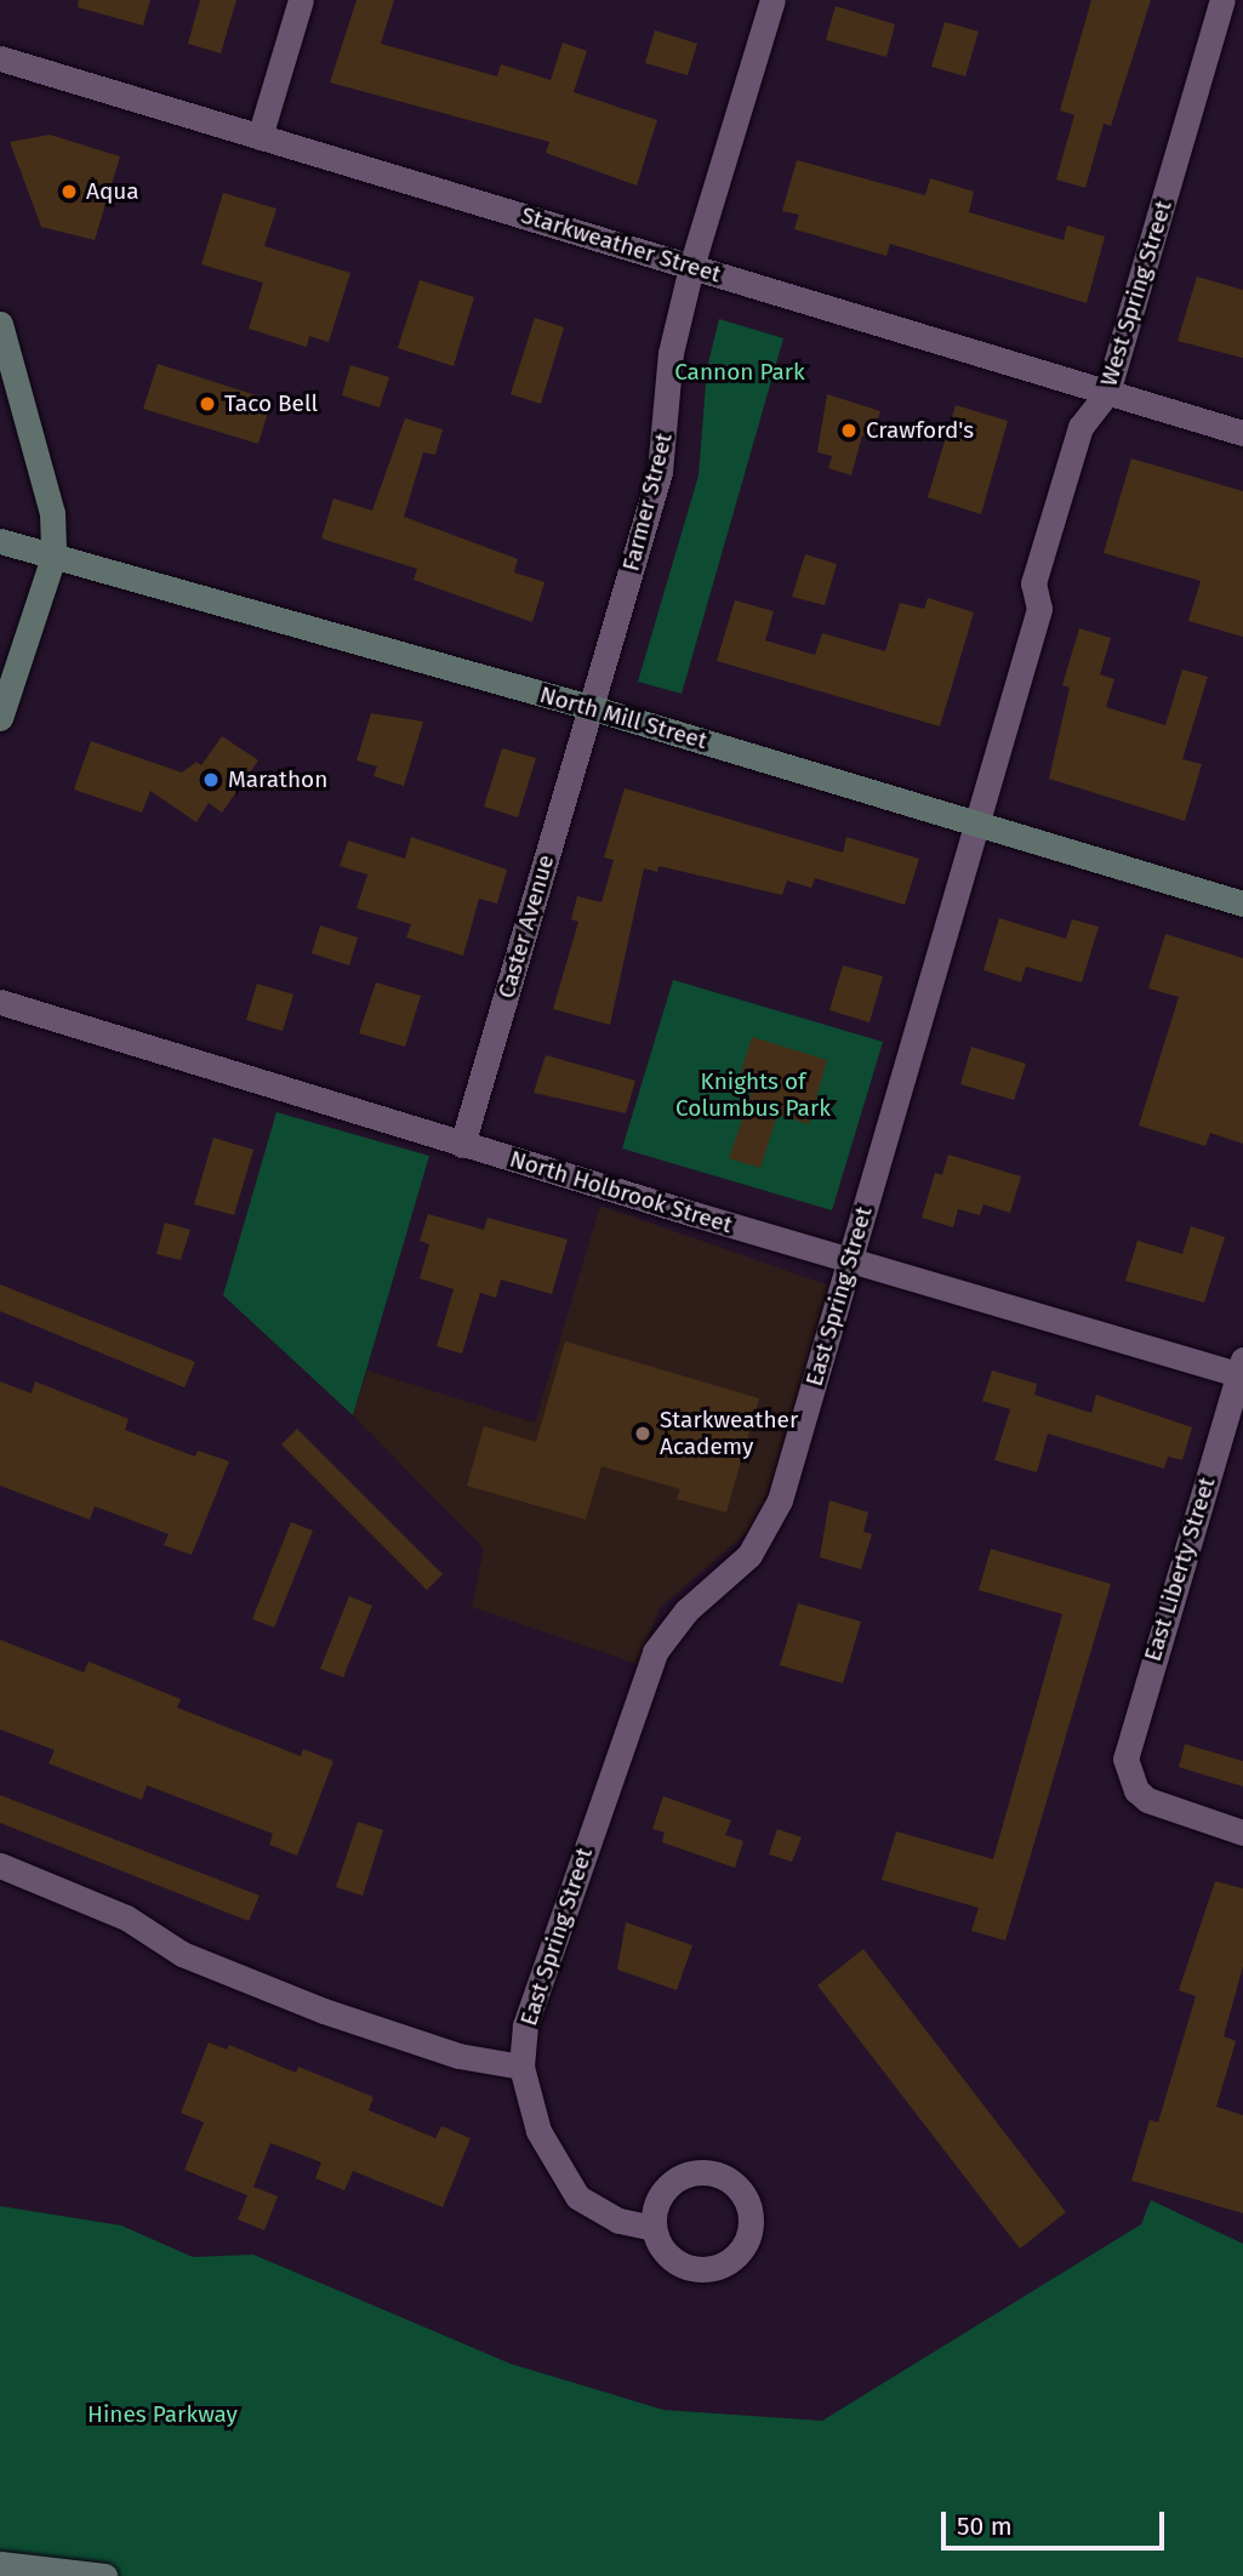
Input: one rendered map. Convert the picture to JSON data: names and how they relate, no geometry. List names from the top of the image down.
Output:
{
  "streets": {
    "street": [
      "Starkweather Street",
      "West Spring Street",
      "Farmer Street",
      "North Mill Street",
      "Caster Avenue",
      "North Holbrook Street",
      "East Spring Street",
      "East Liberty Street"
    ]
  },
  "crossings": [
    ["Starkweather Street", "West Spring Street"],
    ["Starkweather Street", "Farmer Street"],
    ["West Spring Street", "North Mill Street"],
    ["West Spring Street", "East Spring Street"],
    ["Farmer Street", "North Mill Street"],
    ["Farmer Street", "Caster Avenue"],
    ["North Mill Street", "Caster Avenue"],
    ["North Mill Street", "East Spring Street"],
    ["Caster Avenue", "North Holbrook Street"],
    ["North Holbrook Street", "East Spring Street"],
    ["North Holbrook Street", "East Liberty Street"]
  ],
  "parks": ["Cannon Park", "Knights of Columbus Park", "Hines Parkway"],
  "places": [
    "Aqua",
    "Taco Bell",
    "Crawford's",
    "Marathon",
    "Starkweather Academy"
  ],
  "scale_bar": "50 m"
}
